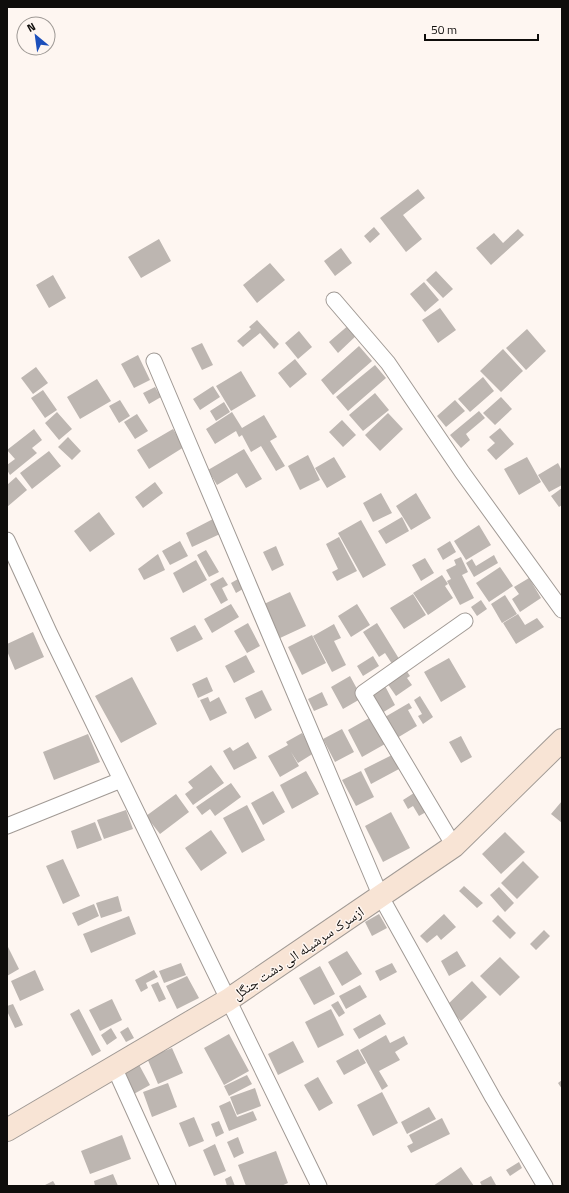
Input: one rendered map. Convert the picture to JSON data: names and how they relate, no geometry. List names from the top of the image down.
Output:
{
  "streets": {
    "street": ["ازسرک سرشیله الی دشت جنگل"]
  },
  "scale_bar": "50 m",
  "north": "top left"
}
